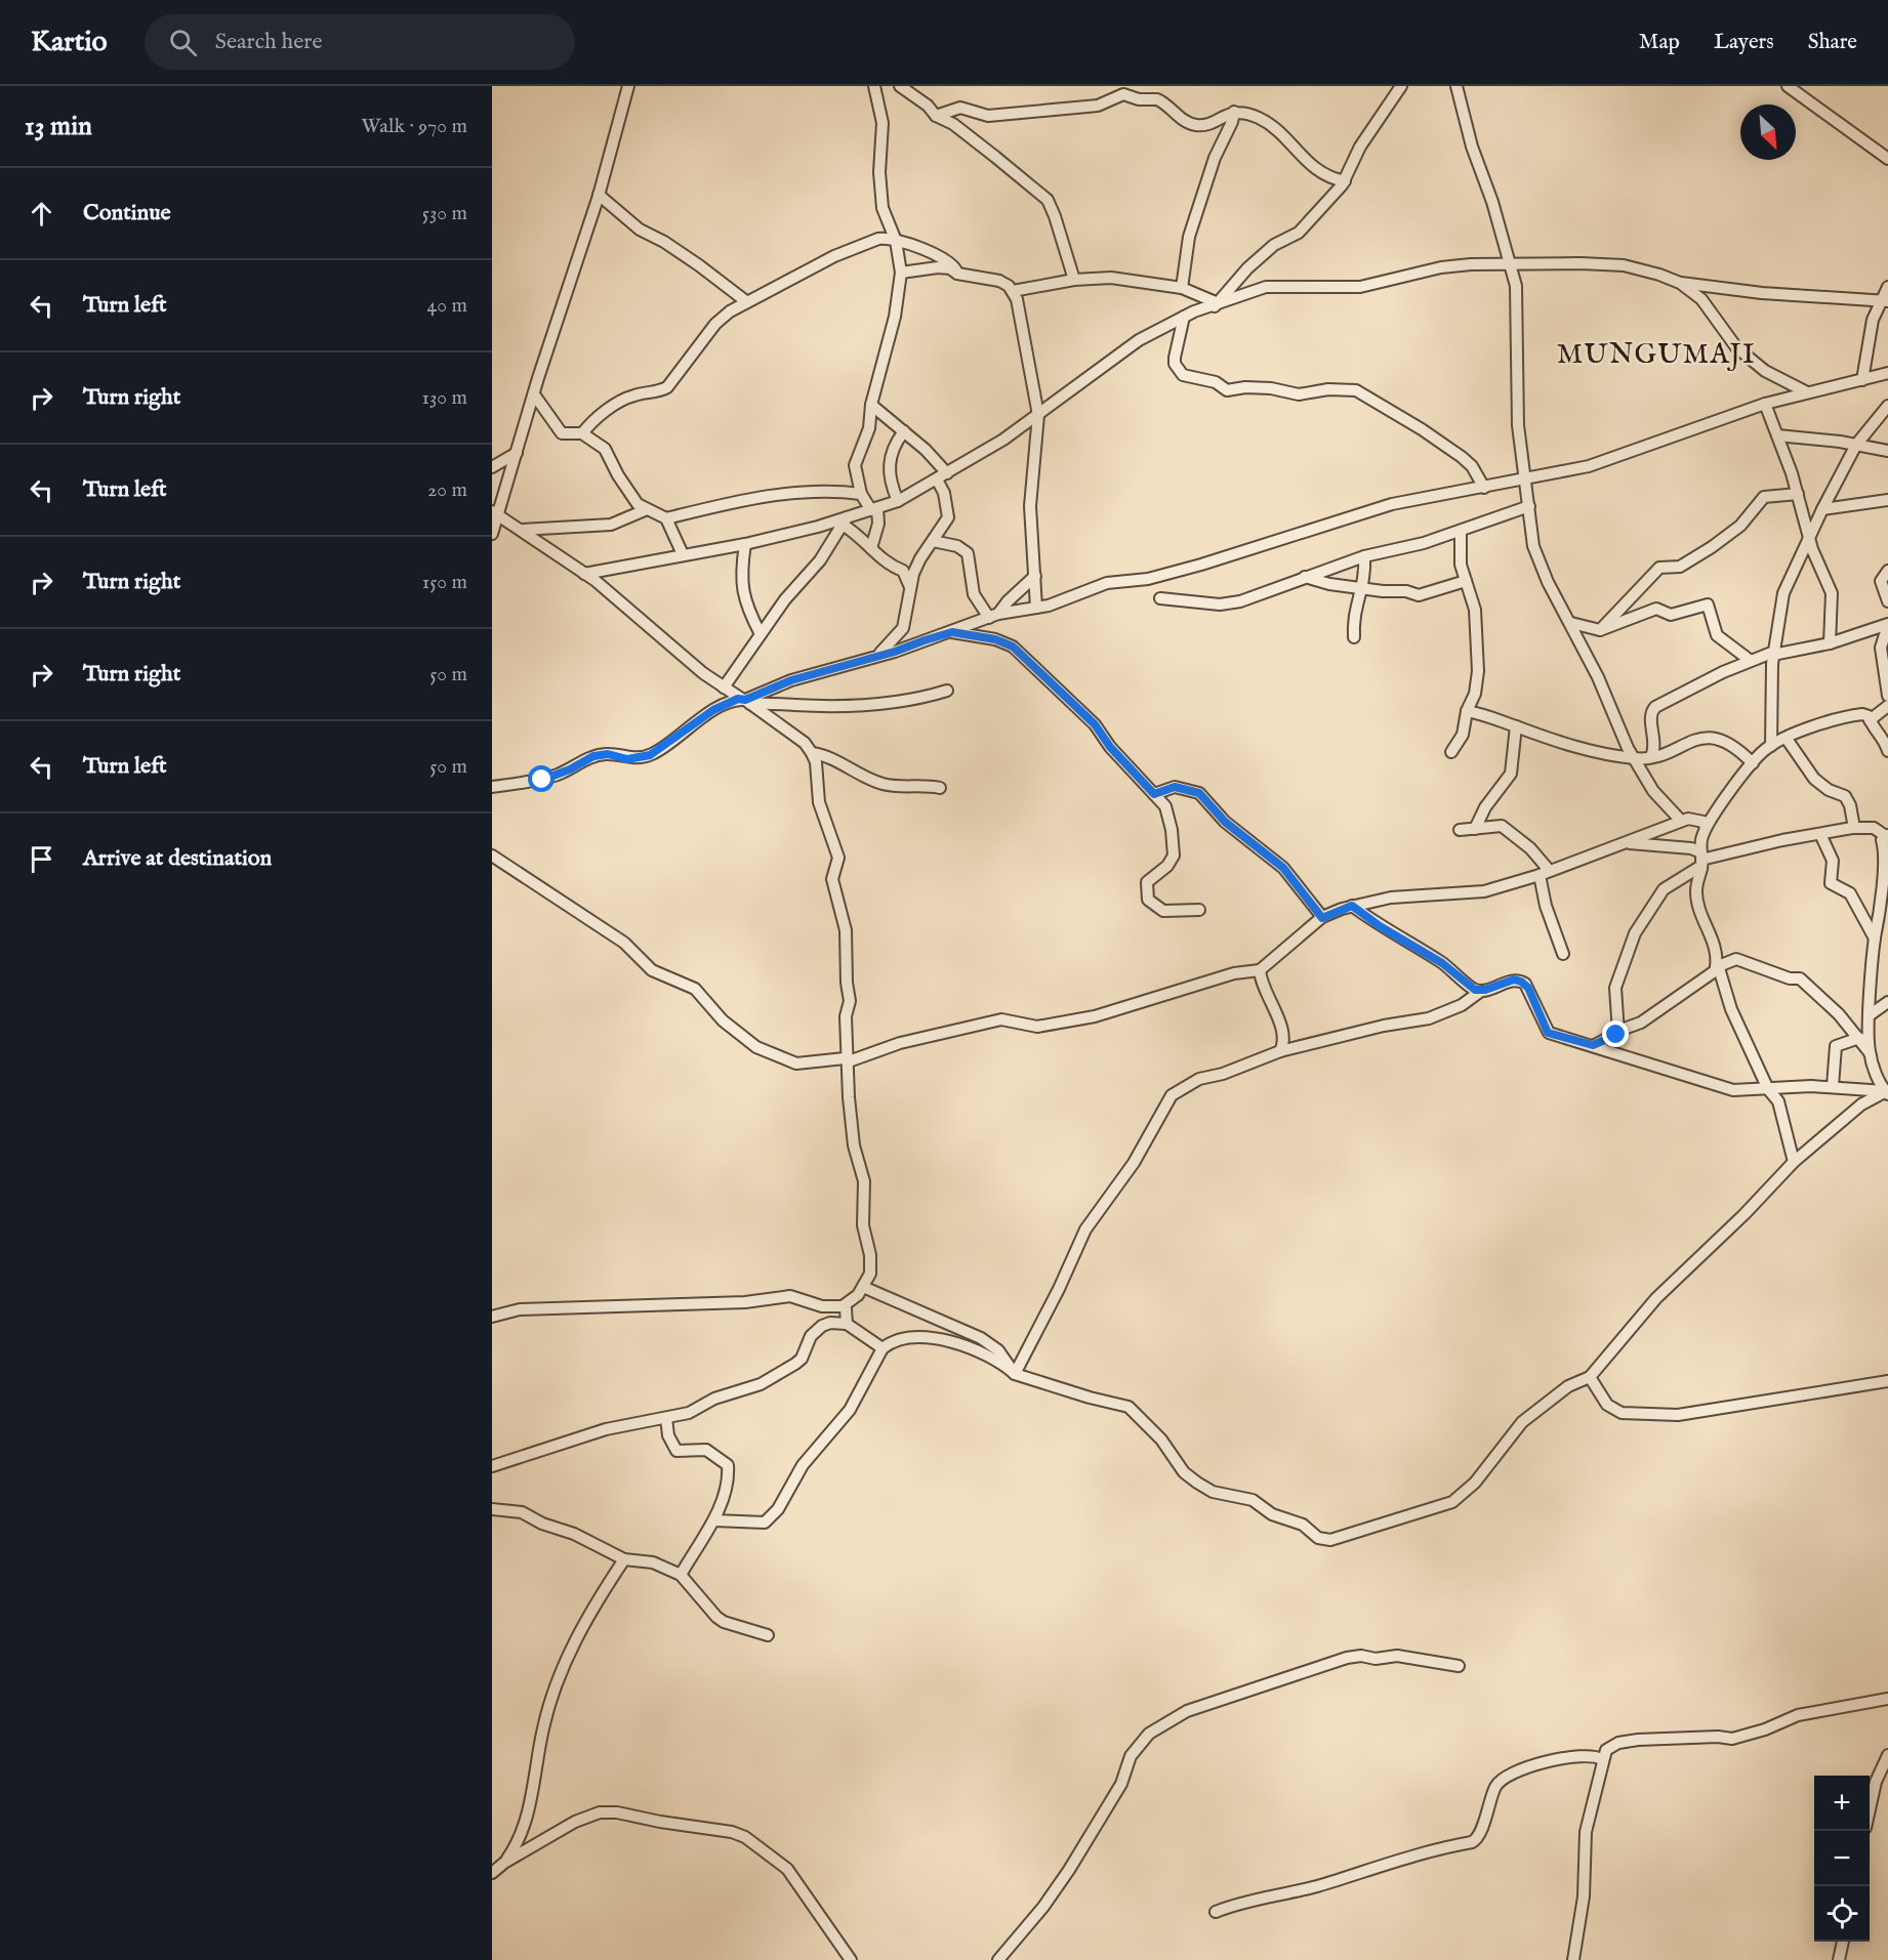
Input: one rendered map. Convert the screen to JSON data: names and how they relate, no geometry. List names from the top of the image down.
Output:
{
  "districts": ["MUNGUMAJI"],
  "north": "bottom right",
  "page": {
    "header": "Kartio",
    "search": "Search here",
    "nav": ["Map", "Layers", "Share"],
    "heading": ["13 min", "Walk · 970 m"],
    "list": [
      ["Continue", "530 m"],
      ["Turn left", "40 m"],
      ["Turn right", "130 m"],
      ["Turn left", "20 m"],
      ["Turn right", "150 m"],
      ["Turn right", "50 m"],
      ["Turn left", "50 m"],
      "Arrive at destination"
    ],
    "map_buttons": ["+", "−"]
  }
}
